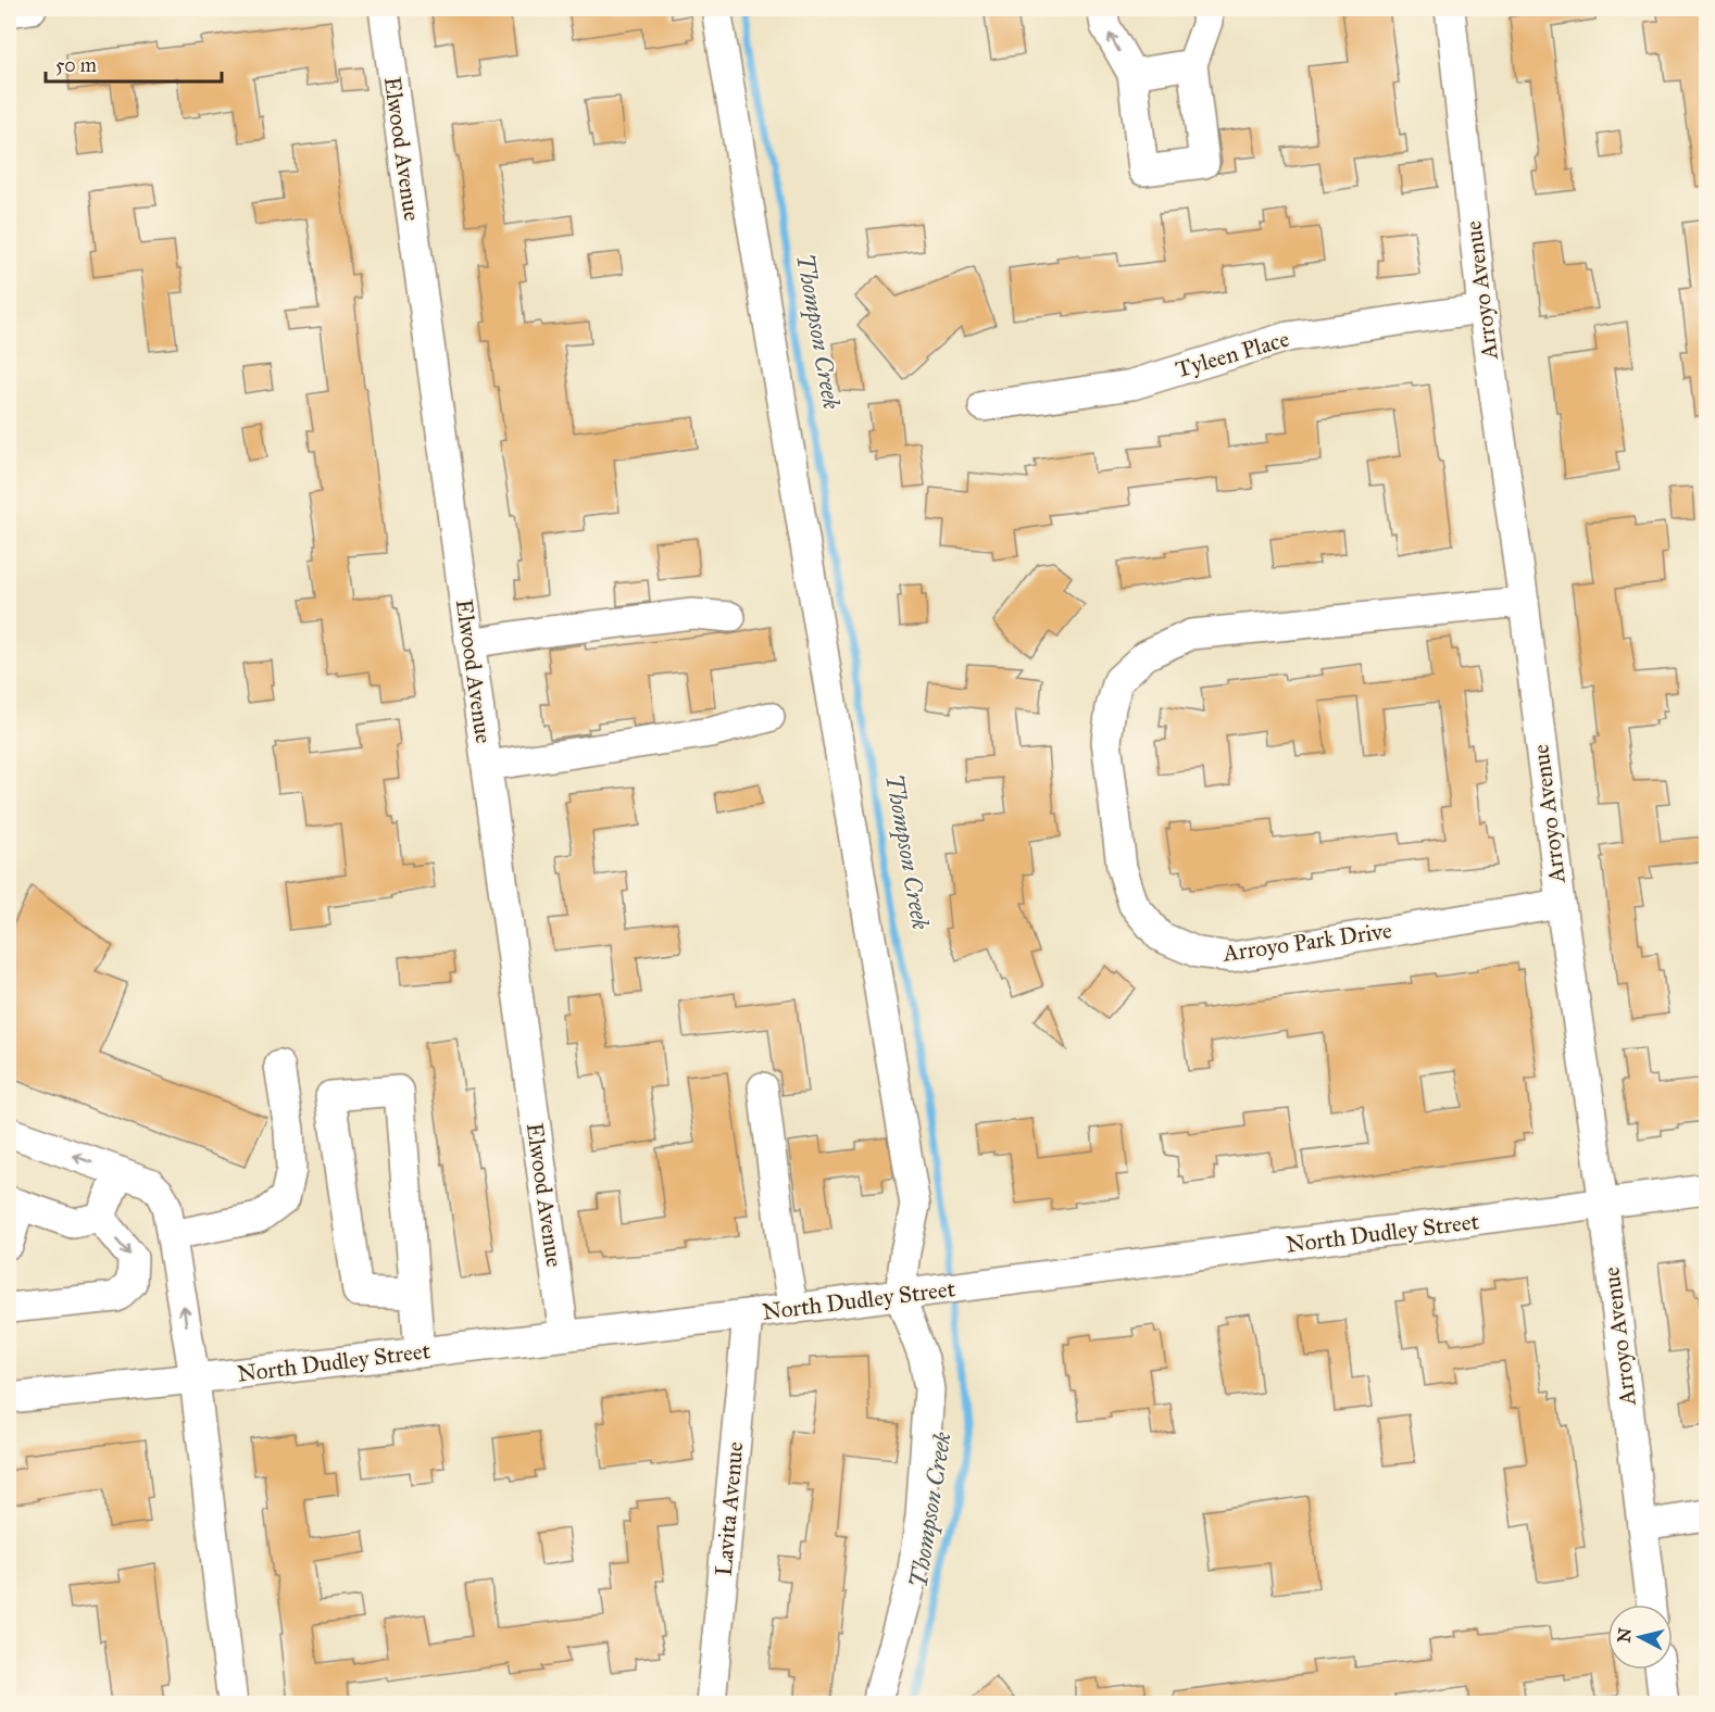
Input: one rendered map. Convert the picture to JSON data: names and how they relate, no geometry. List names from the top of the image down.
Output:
{
  "streets": {
    "street": [
      "Elwood Avenue",
      "Arroyo Avenue",
      "Tyleen Place",
      "Arroyo Park Drive",
      "North Dudley Street",
      "Lavita Avenue"
    ]
  },
  "crossings": [
    ["Elwood Avenue", "North Dudley Street"],
    ["Arroyo Avenue", "Tyleen Place"],
    ["Arroyo Avenue", "Arroyo Park Drive"],
    ["Arroyo Avenue", "North Dudley Street"],
    ["North Dudley Street", "Lavita Avenue"]
  ],
  "water": ["Thompson Creek"],
  "scale_bar": "50 m",
  "north": "left"
}
